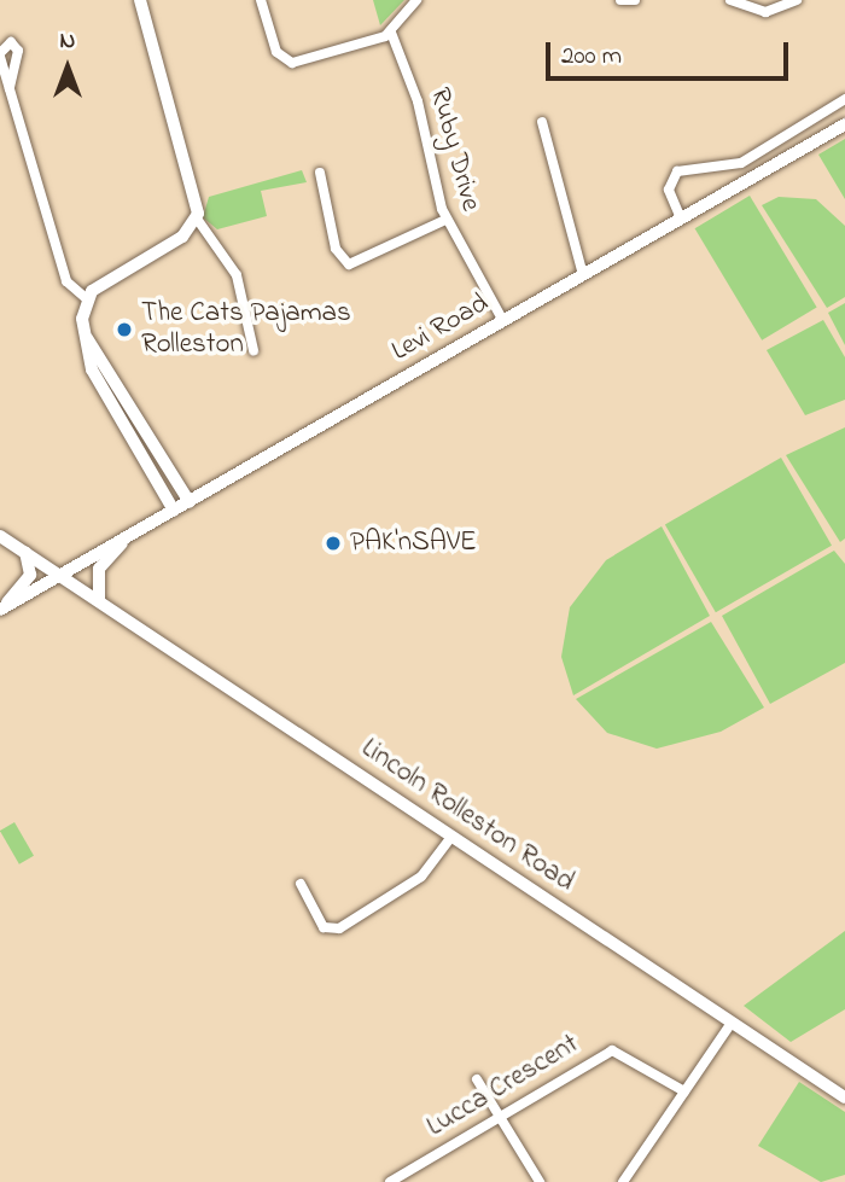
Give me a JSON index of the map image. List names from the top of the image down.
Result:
{
  "streets": {
    "main road": ["Levi Road", "Lincoln Rolleston Road"],
    "street": ["Ruby Drive", "Lucca Crescent"]
  },
  "crossings": [
    ["Ruby Drive", "Levi Road"],
    ["Levi Road", "Lincoln Rolleston Road"]
  ],
  "places": ["The Cats Pajamas Rolleston", "PAK'nSAVE"],
  "scale_bar": "200 m",
  "north": "top"
}
